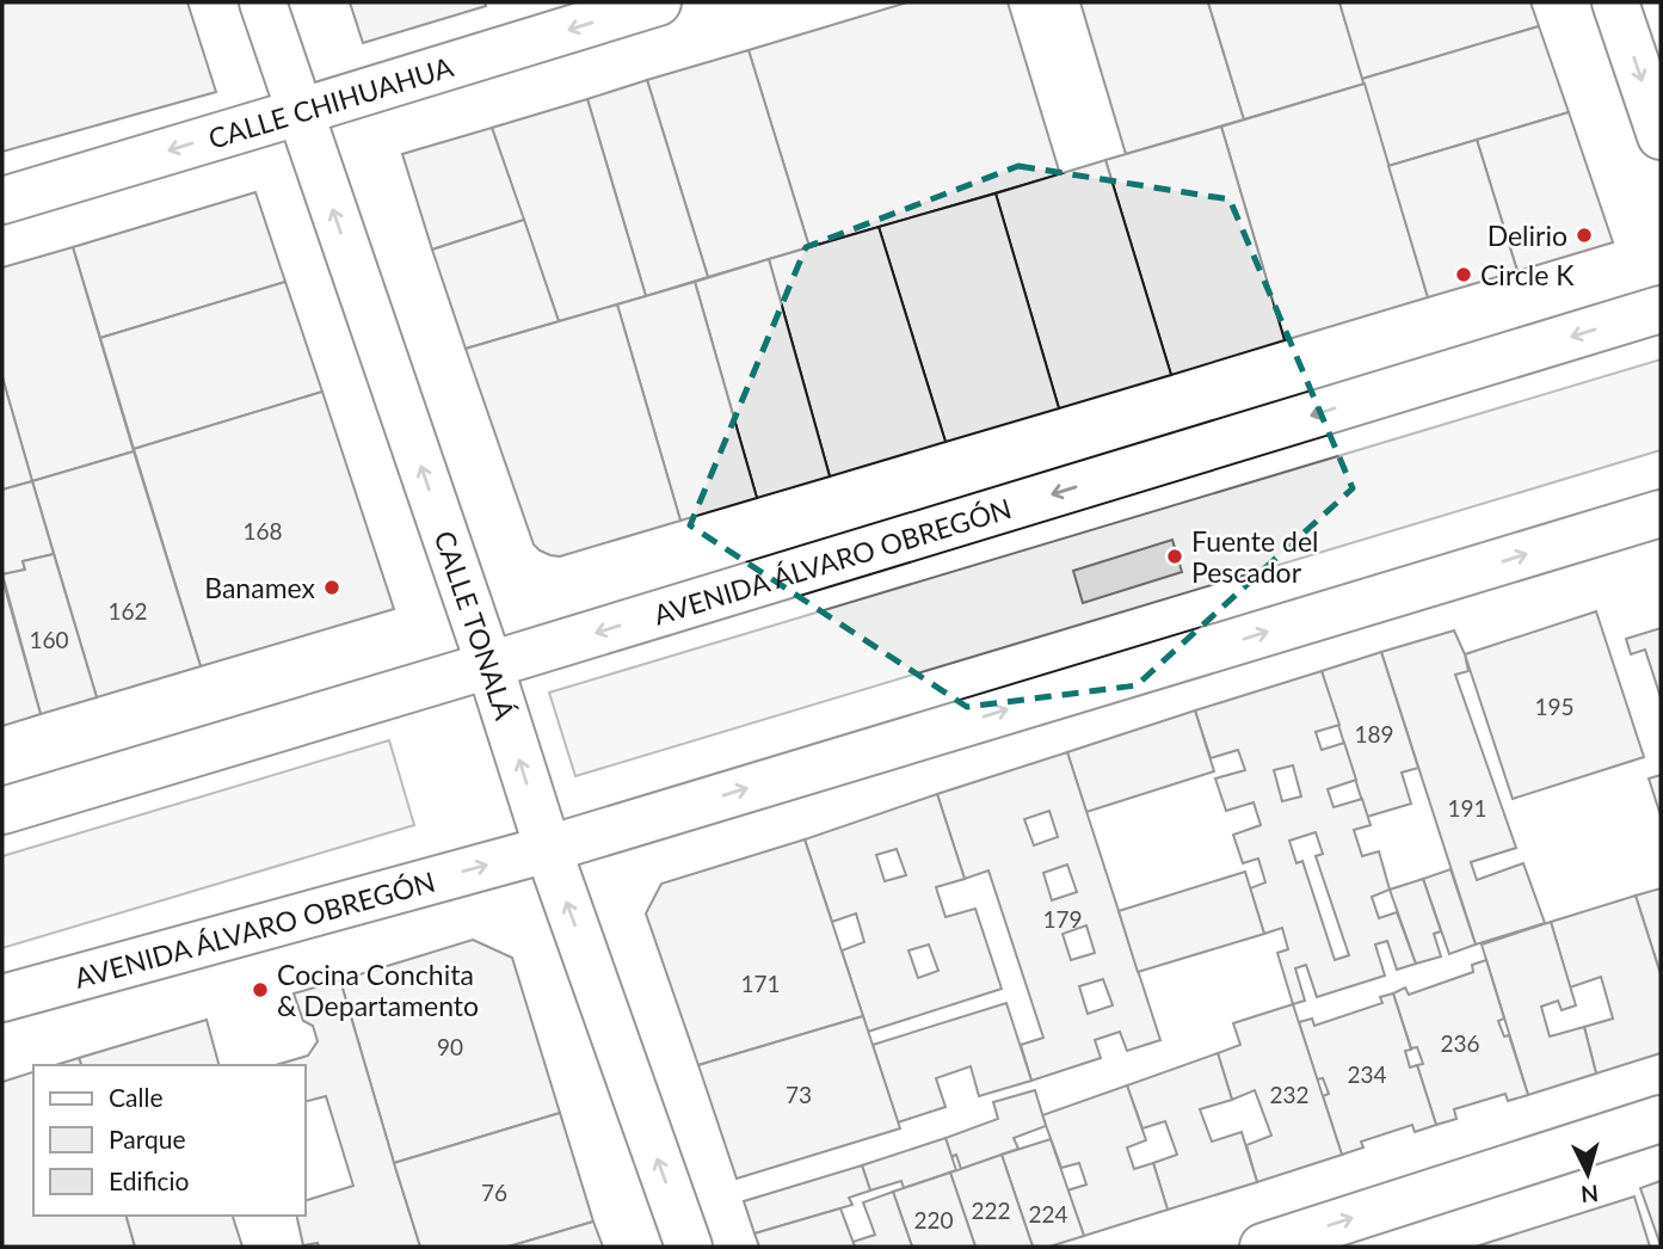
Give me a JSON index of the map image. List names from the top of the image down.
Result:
{
  "streets": {
    "main road": ["CALLE CHIHUAHUA", "AVENIDA ÁLVARO OBREGÓN", "CALLE TONALÁ"]
  },
  "crossings": [
    ["CALLE CHIHUAHUA", "CALLE TONALÁ"],
    ["AVENIDA ÁLVARO OBREGÓN", "CALLE TONALÁ"]
  ],
  "one_way": ["CALLE CHIHUAHUA", "CALLE TONALÁ"],
  "places": [
    "Delirio",
    "Circle K",
    "Fuente del Pescador",
    "Banamex",
    "Cocina Conchita & Departamento"
  ],
  "house_numbers": [
    "168",
    "162",
    "160",
    "195",
    "189",
    "191",
    "179",
    "171",
    "236",
    "90",
    "234",
    "73",
    "232",
    "76",
    "222",
    "224",
    "220"
  ],
  "legend": ["Calle", "Parque", "Edificio"],
  "north": "bottom"
}
